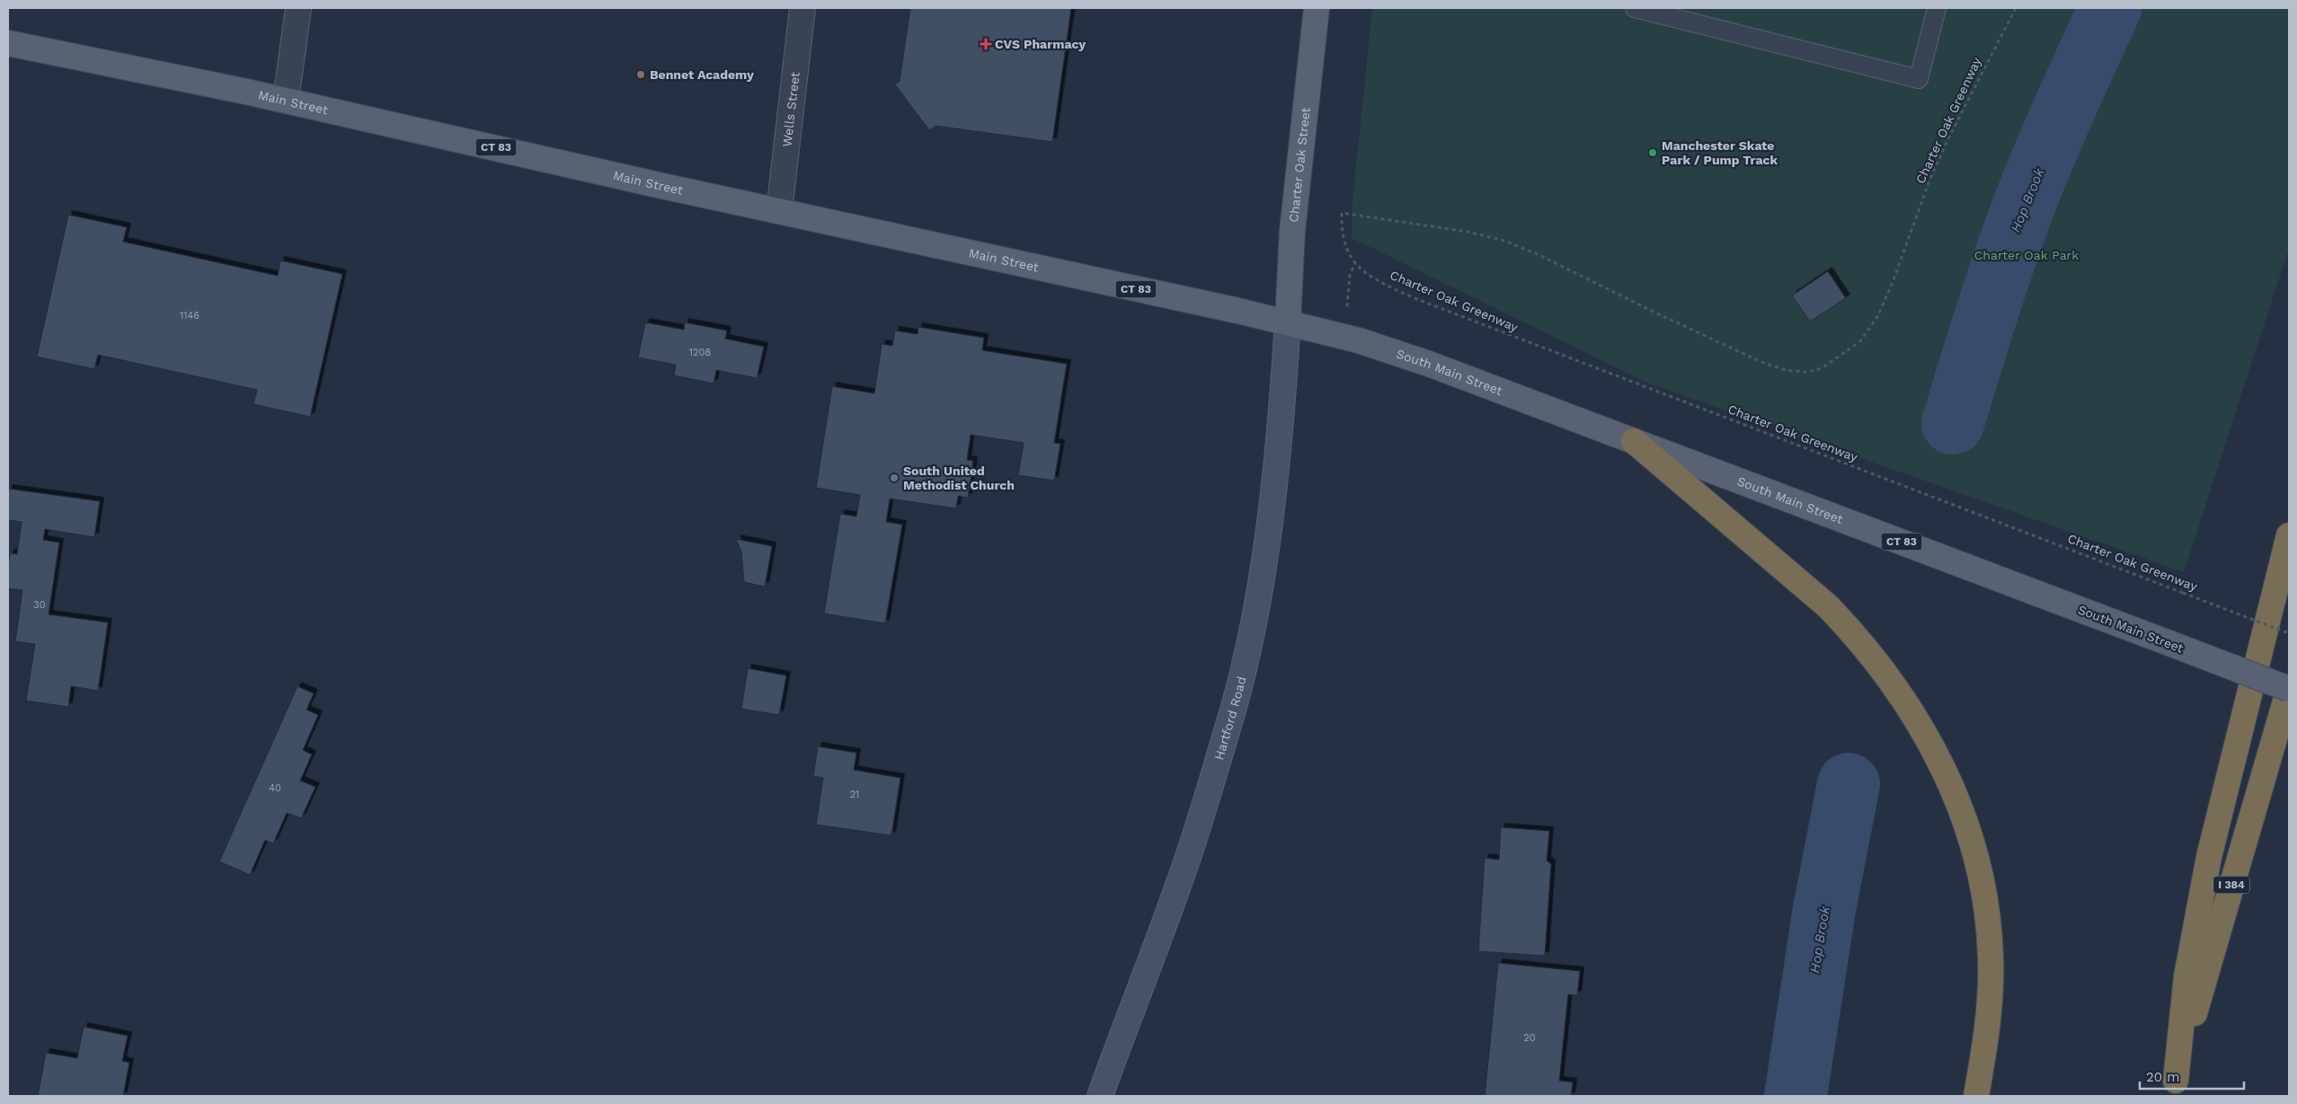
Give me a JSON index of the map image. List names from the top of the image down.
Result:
{
  "streets": {
    "highway": ["I 384"],
    "main road": [
      "Main Street",
      "CT 83",
      "Charter Oak Street",
      "South Main Street",
      "Hartford Road"
    ],
    "street": ["Wells Street"],
    "path": ["Charter Oak Greenway"]
  },
  "crossings": [
    ["Main Street", "Wells Street"],
    ["Main Street", "Charter Oak Street"],
    ["Main Street", "South Main Street"],
    ["Main Street", "Hartford Road"],
    ["Charter Oak Street", "South Main Street"],
    ["Charter Oak Street", "Hartford Road"],
    ["South Main Street", "Hartford Road"],
    ["South Main Street", "I 384"]
  ],
  "water": ["Hop Brook"],
  "parks": ["Charter Oak Park"],
  "places": {
    "health": ["CVS Pharmacy"],
    "other": ["Bennet Academy", "Manchester Skate Park / Pump Track", "South United Methodist Church"]
  },
  "house_numbers": [
    "1146",
    "1208",
    "30",
    "40",
    "21",
    "20"
  ],
  "scale_bar": "20 m"
}
